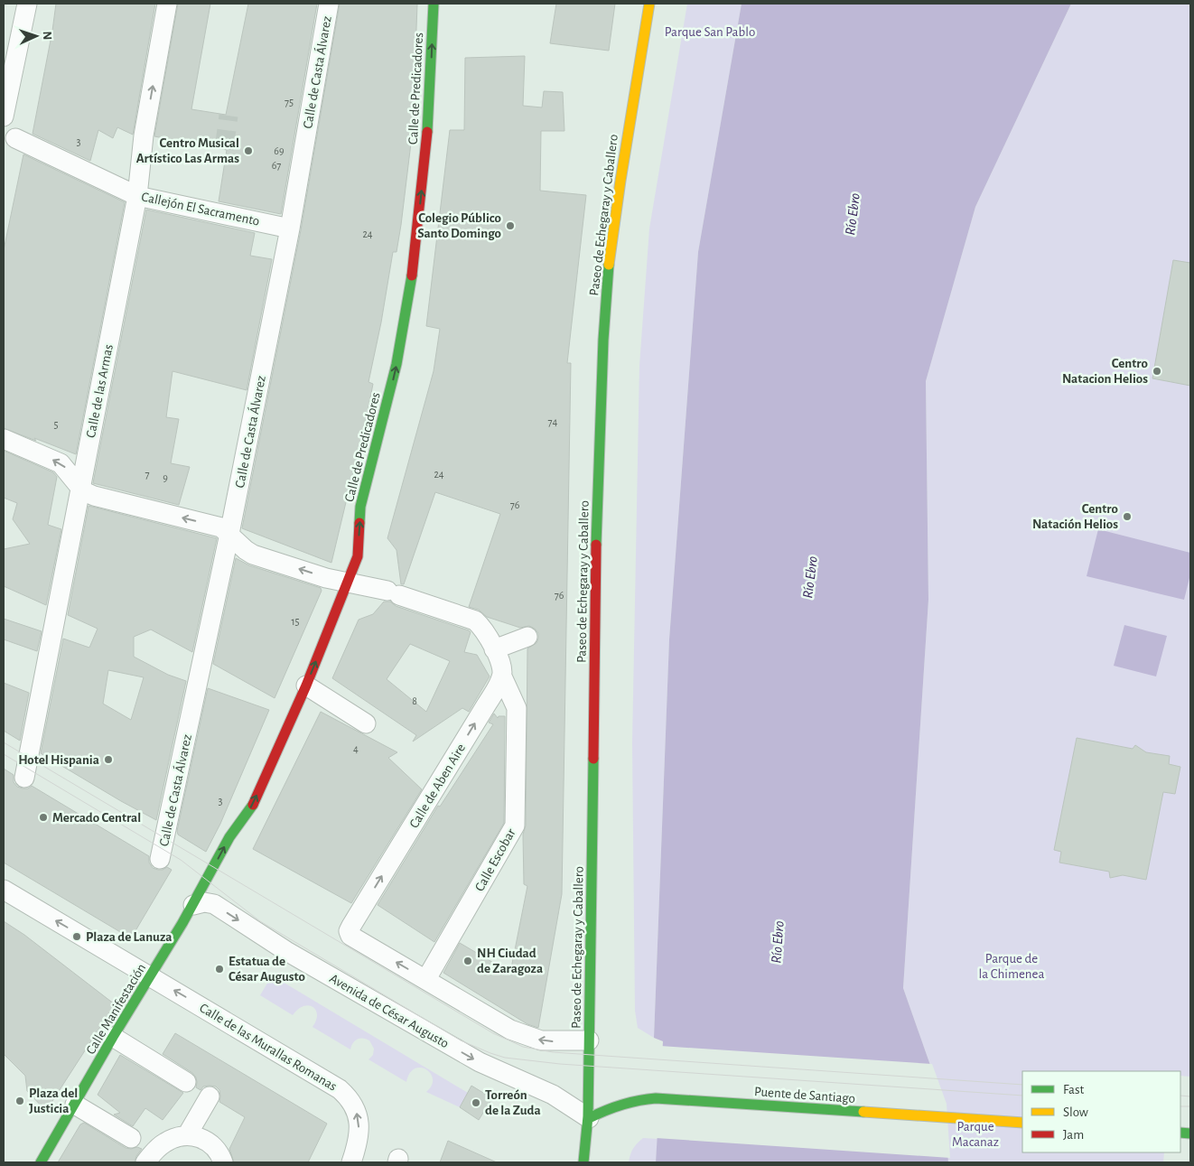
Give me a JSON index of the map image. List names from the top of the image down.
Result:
{
  "streets": {
    "main road": [
      "Calle de Predicadores",
      "Paseo de Echegaray y Caballero",
      "Calle Manifestación",
      "Puente de Santiago"
    ],
    "street": [
      "Calle de Casta Álvarez",
      "Callejón El Sacramento",
      "Calle de las Armas",
      "Calle de Aben Aire",
      "Calle Escobar",
      "Avenida de César Augusto",
      "Calle de las Murallas Romanas"
    ]
  },
  "crossings": [
    ["Calle de Casta Álvarez", "Callejón El Sacramento"],
    ["Calle de Predicadores", "Calle Manifestación"],
    ["Callejón El Sacramento", "Calle de las Armas"],
    ["Paseo de Echegaray y Caballero", "Avenida de César Augusto"],
    ["Paseo de Echegaray y Caballero", "Puente de Santiago"],
    ["Calle de Aben Aire", "Calle Escobar"],
    ["Calle Manifestación", "Avenida de César Augusto"],
    ["Calle Manifestación", "Calle de las Murallas Romanas"],
    ["Avenida de César Augusto", "Puente de Santiago"]
  ],
  "one_way": ["Calle de Predicadores", "Calle de Aben Aire"],
  "water": ["Río Ebro"],
  "parks": ["Parque San Pablo", "Parque de la Chimenea", "Parque Macanaz"],
  "places": [
    "Centro Musical Artístico Las Armas",
    "Colegio Público Santo Domingo",
    "Centro Natacion Helios",
    "Centro Natación Helios",
    "Hotel Hispania",
    "Mercado Central",
    "Plaza de Lanuza",
    "NH Ciudad de Zaragoza",
    "Estatua de César Augusto",
    "Plaza del Justicia",
    "Torreón de la Zuda"
  ],
  "house_numbers": [
    "75",
    "3",
    "69",
    "67",
    "24",
    "74",
    "5",
    "7",
    "24",
    "9",
    "76",
    "76",
    "15",
    "8",
    "4",
    "3"
  ],
  "legend": ["Fast", "Slow", "Jam"],
  "north": "right"
}
